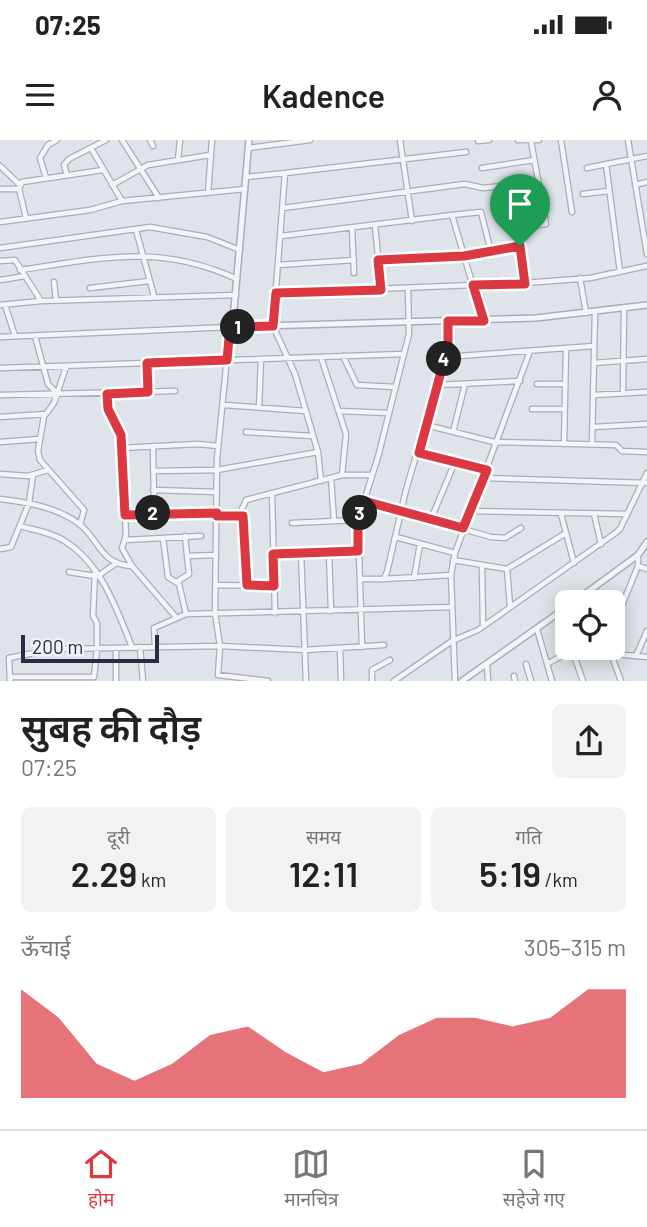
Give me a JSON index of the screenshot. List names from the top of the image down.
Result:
{
  "scale_bar": "200 m",
  "page": {
    "status": "07:25",
    "header": "Kadence",
    "pins": [
      "1",
      "4",
      "2",
      "3"
    ],
    "scale": "200 m",
    "heading": ["सुबह की दौड़", "07:25"],
    "stats": [
      ["दूरी", "2.29 km"],
      ["समय", "12:11"],
      ["गति", "5:19 /km"]
    ],
    "chart": ["ऊँचाई", "305–315 m"],
    "tabs": ["होम", "मानचित्र", "सहेजे गए"]
  }
}
